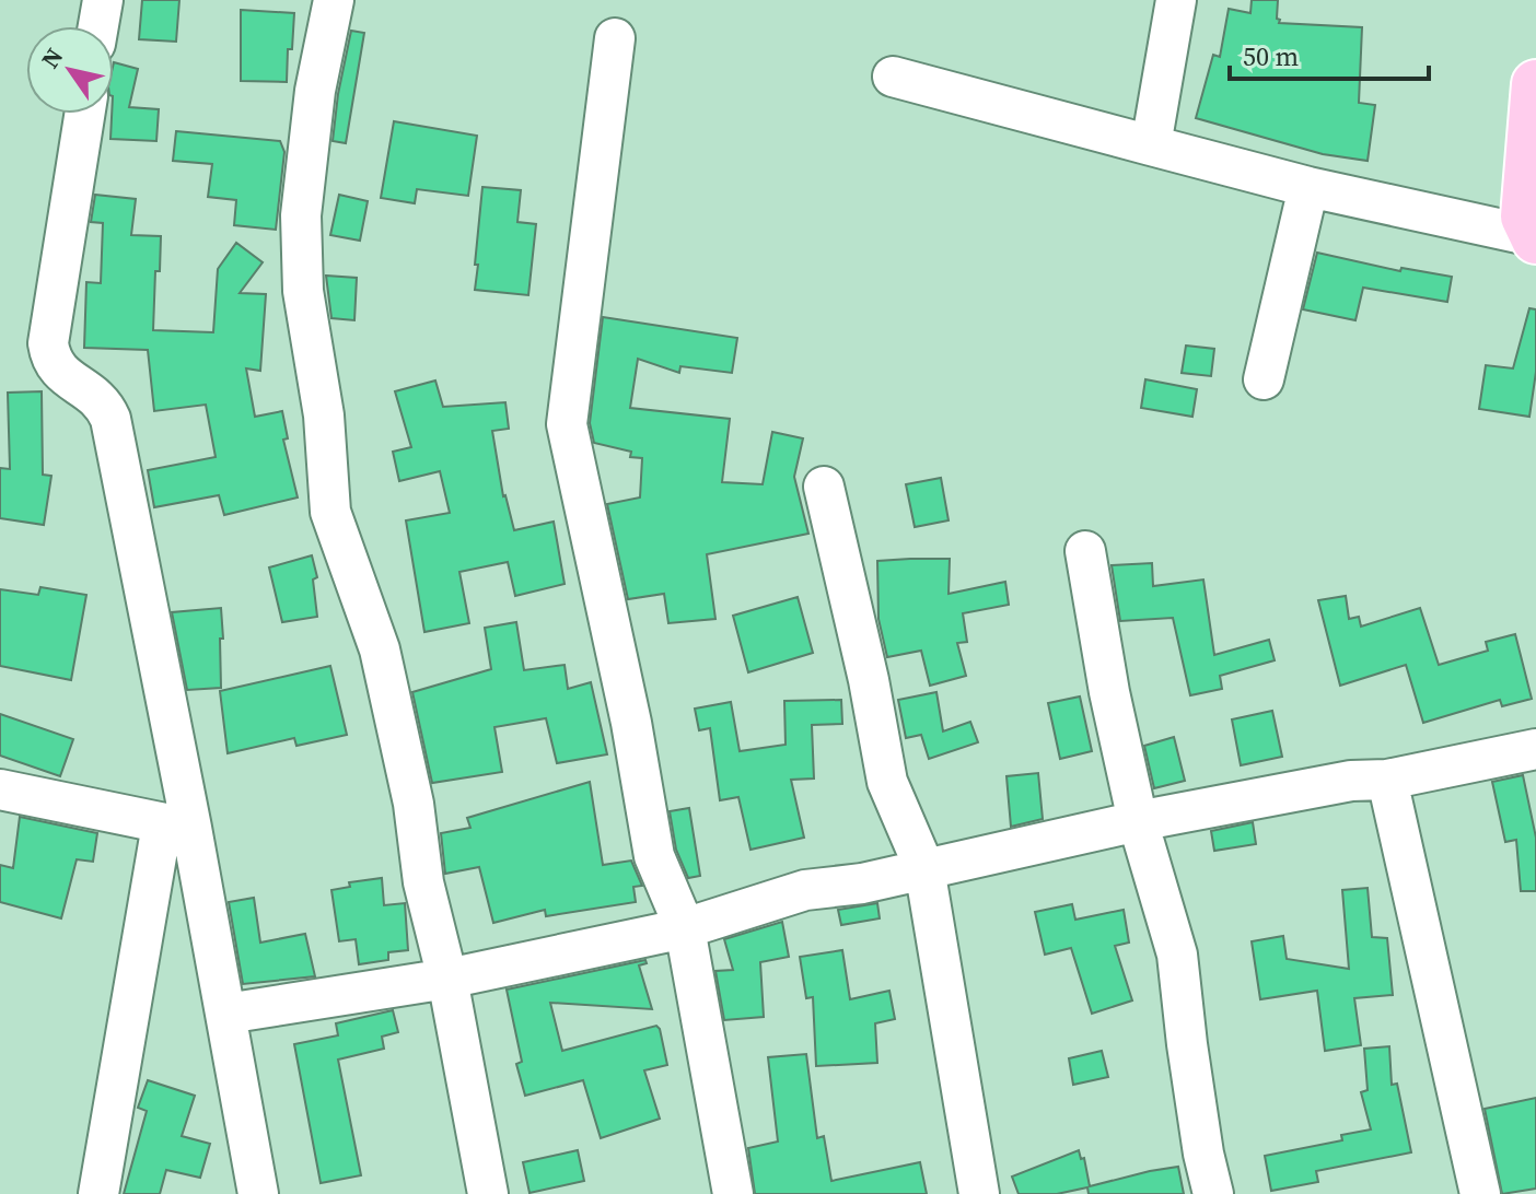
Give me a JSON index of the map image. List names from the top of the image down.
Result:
{
  "scale_bar": "50 m",
  "north": "top left"
}
